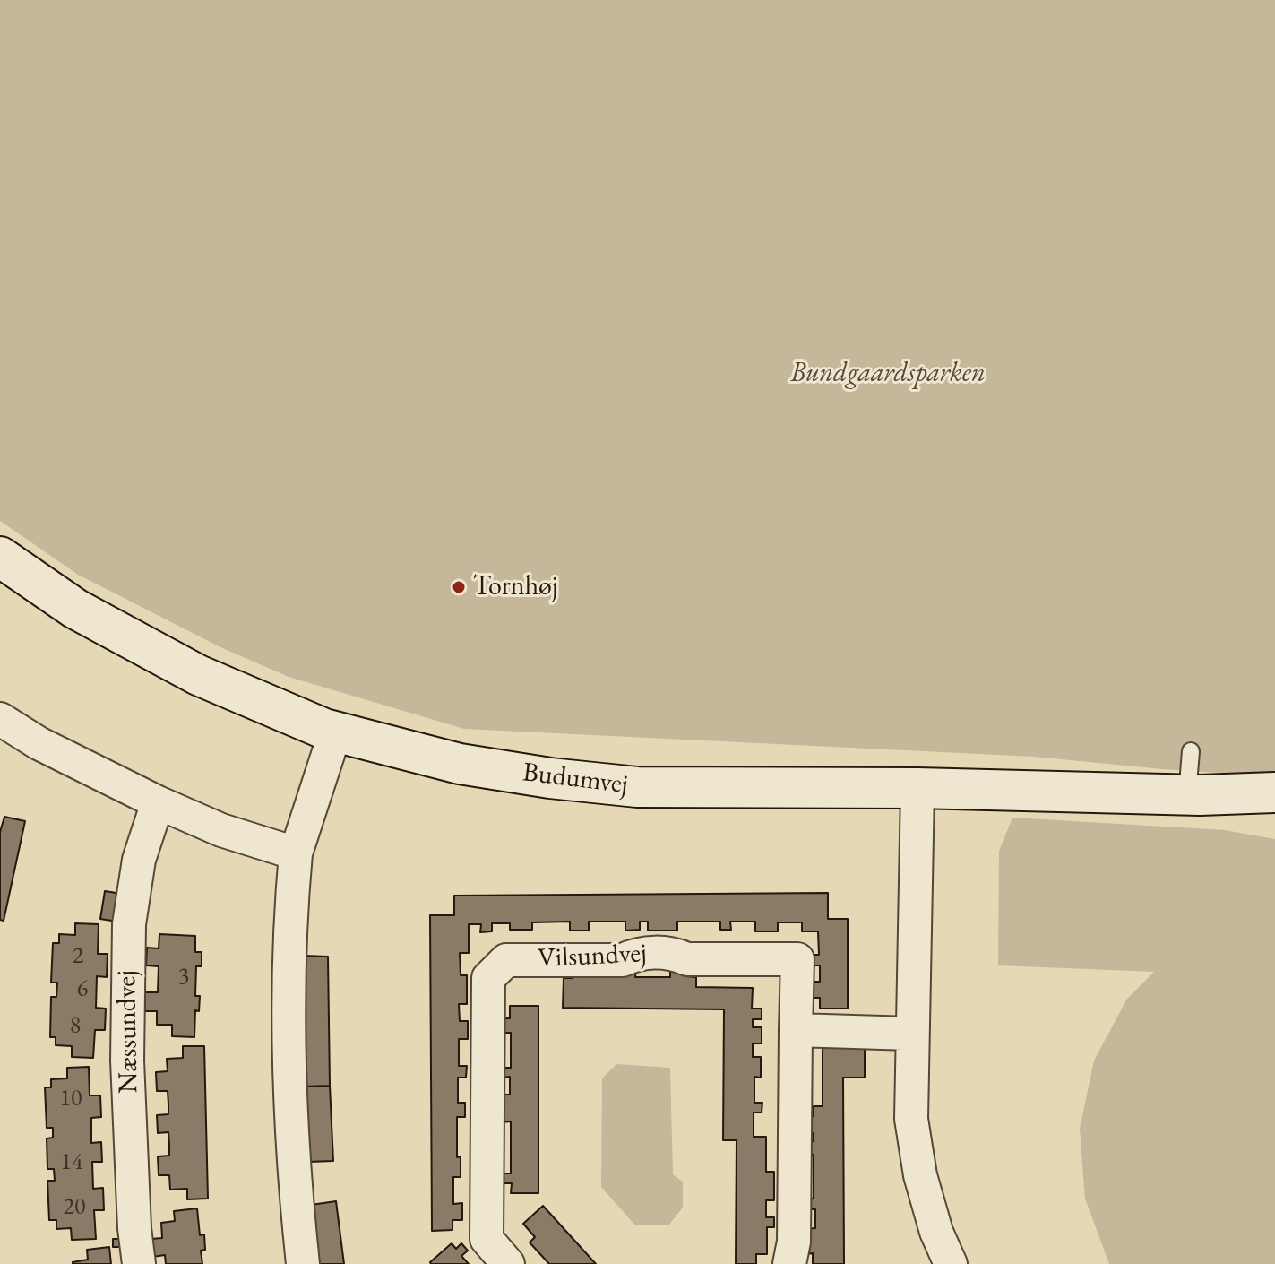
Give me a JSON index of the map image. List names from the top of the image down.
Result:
{
  "streets": {
    "street": ["Budumvej", "Vilsundvej", "Næssundvej"]
  },
  "parks": ["Bundgaardsparken"],
  "places": ["Tornhøj"],
  "house_numbers": [
    "2",
    "3",
    "6",
    "8",
    "10",
    "14",
    "20"
  ]
}
